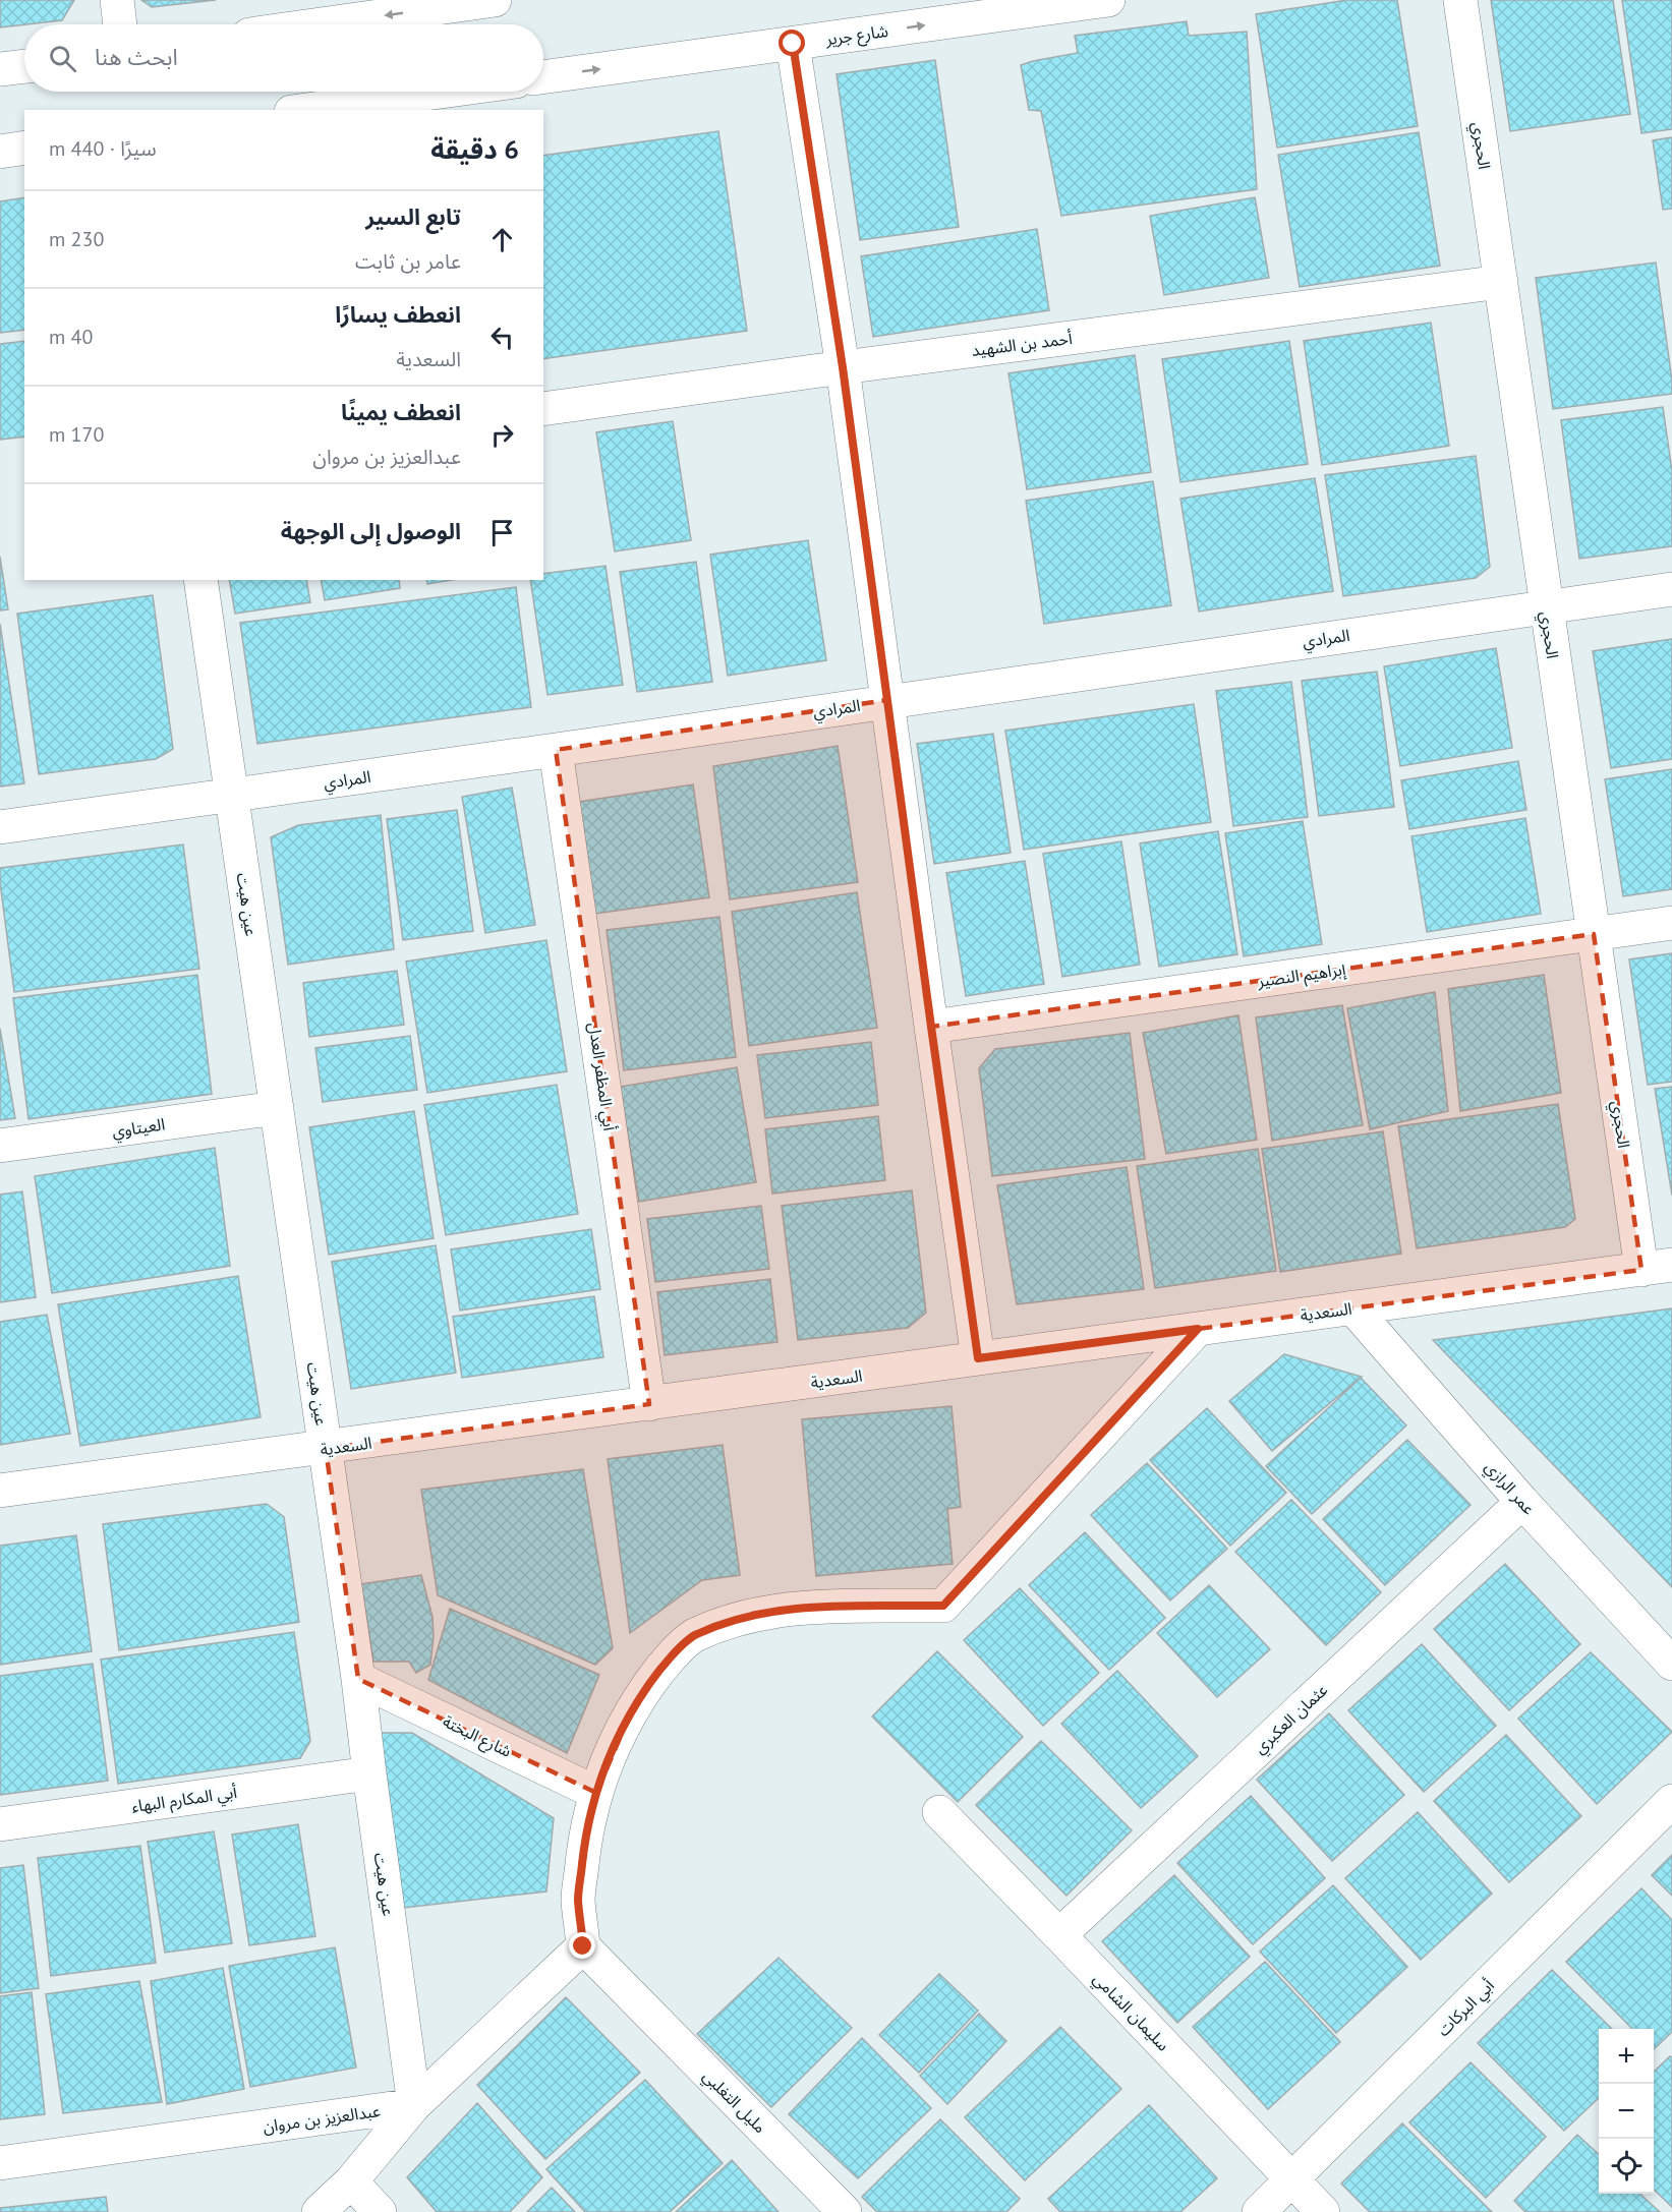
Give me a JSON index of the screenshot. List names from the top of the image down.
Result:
{
  "streets": {
    "street": [
      "شارع جرير",
      "الحجري",
      "أحمد بن الشهيد",
      "المرادي",
      "عين هيت",
      "إبراهيم النصير",
      "أبي المظفر العدل",
      "العيتاوي",
      "السعدية",
      "عمر الرازي",
      "عثمان العكبري",
      "شارع البختة",
      "أبي المكارم البهاء",
      "أبي البركات",
      "سليمان الشامي",
      "مليل التغلبي",
      "عبدالعزيز بن مروان"
    ]
  },
  "crossings": [
    ["الحجري", "أحمد بن الشهيد"],
    ["الحجري", "المرادي"],
    ["الحجري", "إبراهيم النصير"],
    ["الحجري", "السعدية"],
    ["المرادي", "عين هيت"],
    ["المرادي", "أبي المظفر العدل"],
    ["عين هيت", "العيتاوي"],
    ["عين هيت", "السعدية"],
    ["عين هيت", "شارع البختة"],
    ["عين هيت", "أبي المكارم البهاء"],
    ["عين هيت", "عبدالعزيز بن مروان"],
    ["أبي المظفر العدل", "السعدية"],
    ["السعدية", "عمر الرازي"],
    ["عمر الرازي", "عثمان العكبري"],
    ["عثمان العكبري", "سليمان الشامي"],
    ["أبي البركات", "سليمان الشامي"]
  ],
  "one_way": ["شارع جرير"],
  "page": {
    "search": "ابحث هنا",
    "heading": ["6 دقيقة", "سيرًا · 440 m"],
    "list": [
      ["تابع السير", "عامر بن ثابت", "230 m"],
      ["انعطف يسارًا", "السعدية", "40 m"],
      ["انعطف يمينًا", "عبدالعزيز بن مروان", "170 m"],
      "الوصول إلى الوجهة"
    ],
    "map_buttons": ["+", "−"]
  }
}
